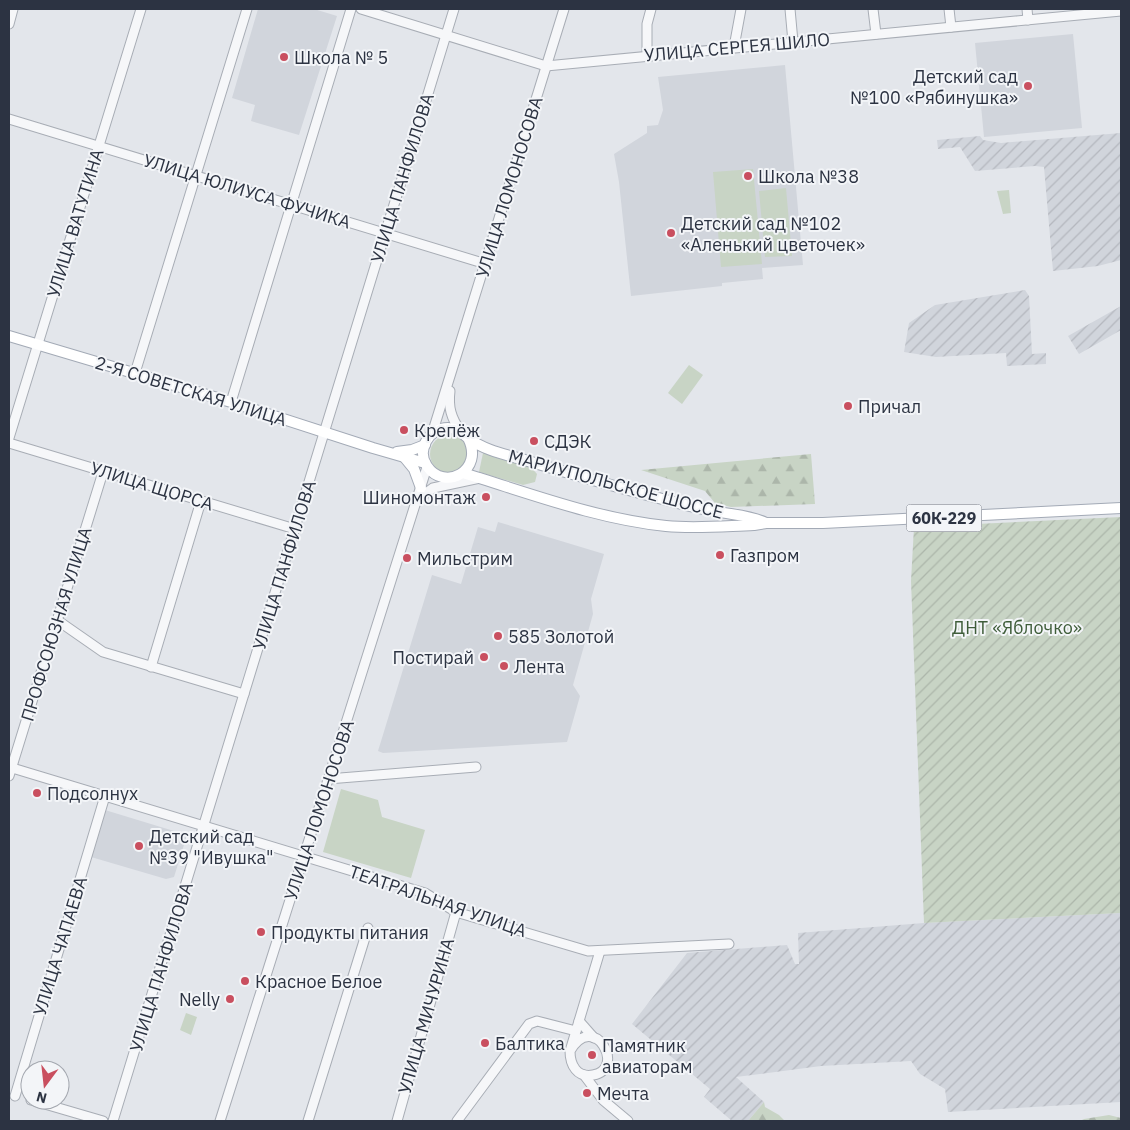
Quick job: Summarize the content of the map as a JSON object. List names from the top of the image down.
{
  "streets": {
    "main road": ["2-Я СОВЕТСКАЯ УЛИЦА", "МАРИУПОЛЬСКОЕ ШОССЕ", "60К-229"],
    "street": [
      "УЛИЦА СЕРГЕЯ ШИЛО",
      "УЛИЦА ПАНФИЛОВА",
      "УЛИЦА ЛОМОНОСОВА",
      "УЛИЦА ЮЛИУСА ФУЧИКА",
      "УЛИЦА ВАТУТИНА",
      "УЛИЦА ЩОРСА",
      "ПРОФСОЮЗНАЯ УЛИЦА",
      "ТЕАТРАЛЬНАЯ УЛИЦА",
      "УЛИЦА ЧАПАЕВА",
      "УЛИЦА МИЧУРИНА"
    ]
  },
  "crossings": [
    ["УЛИЦА СЕРГЕЯ ШИЛО", "УЛИЦА ПАНФИЛОВА"],
    ["УЛИЦА СЕРГЕЯ ШИЛО", "УЛИЦА ЛОМОНОСОВА"],
    ["УЛИЦА ПАНФИЛОВА", "УЛИЦА ЮЛИУСА ФУЧИКА"],
    ["УЛИЦА ПАНФИЛОВА", "2-Я СОВЕТСКАЯ УЛИЦА"],
    ["УЛИЦА ПАНФИЛОВА", "УЛИЦА ЩОРСА"],
    ["УЛИЦА ПАНФИЛОВА", "ТЕАТРАЛЬНАЯ УЛИЦА"],
    ["УЛИЦА ЛОМОНОСОВА", "УЛИЦА ЮЛИУСА ФУЧИКА"],
    ["УЛИЦА ЛОМОНОСОВА", "2-Я СОВЕТСКАЯ УЛИЦА"],
    ["УЛИЦА ЛОМОНОСОВА", "МАРИУПОЛЬСКОЕ ШОССЕ"],
    ["УЛИЦА ЛОМОНОСОВА", "ТЕАТРАЛЬНАЯ УЛИЦА"],
    ["УЛИЦА ЮЛИУСА ФУЧИКА", "УЛИЦА ВАТУТИНА"],
    ["УЛИЦА ВАТУТИНА", "2-Я СОВЕТСКАЯ УЛИЦА"],
    ["2-Я СОВЕТСКАЯ УЛИЦА", "МАРИУПОЛЬСКОЕ ШОССЕ"],
    ["УЛИЦА ЩОРСА", "ПРОФСОЮЗНАЯ УЛИЦА"],
    ["ПРОФСОЮЗНАЯ УЛИЦА", "ТЕАТРАЛЬНАЯ УЛИЦА"],
    ["ТЕАТРАЛЬНАЯ УЛИЦА", "УЛИЦА ЧАПАЕВА"],
    ["ТЕАТРАЛЬНАЯ УЛИЦА", "УЛИЦА МИЧУРИНА"]
  ],
  "parks": ["ДНТ «Яблочко»"],
  "places": [
    "Школа № 5",
    "Детский сад №100 «Рябинушка»",
    "Школа №38",
    "Детский сад №102 «Аленький цветочек»",
    "Причал",
    "Крепёж",
    "СДЭК",
    "Шиномонтаж",
    "Газпром",
    "Мильстрим",
    "585 Золотой",
    "Постирай",
    "Лента",
    "Подсолнух",
    "Детский сад №39 \"Ивушка\"",
    "Продукты питания",
    "Красное Белое",
    "Nelly",
    "Балтика",
    "Памятник авиаторам",
    "Мечта"
  ],
  "north": "bottom"
}
